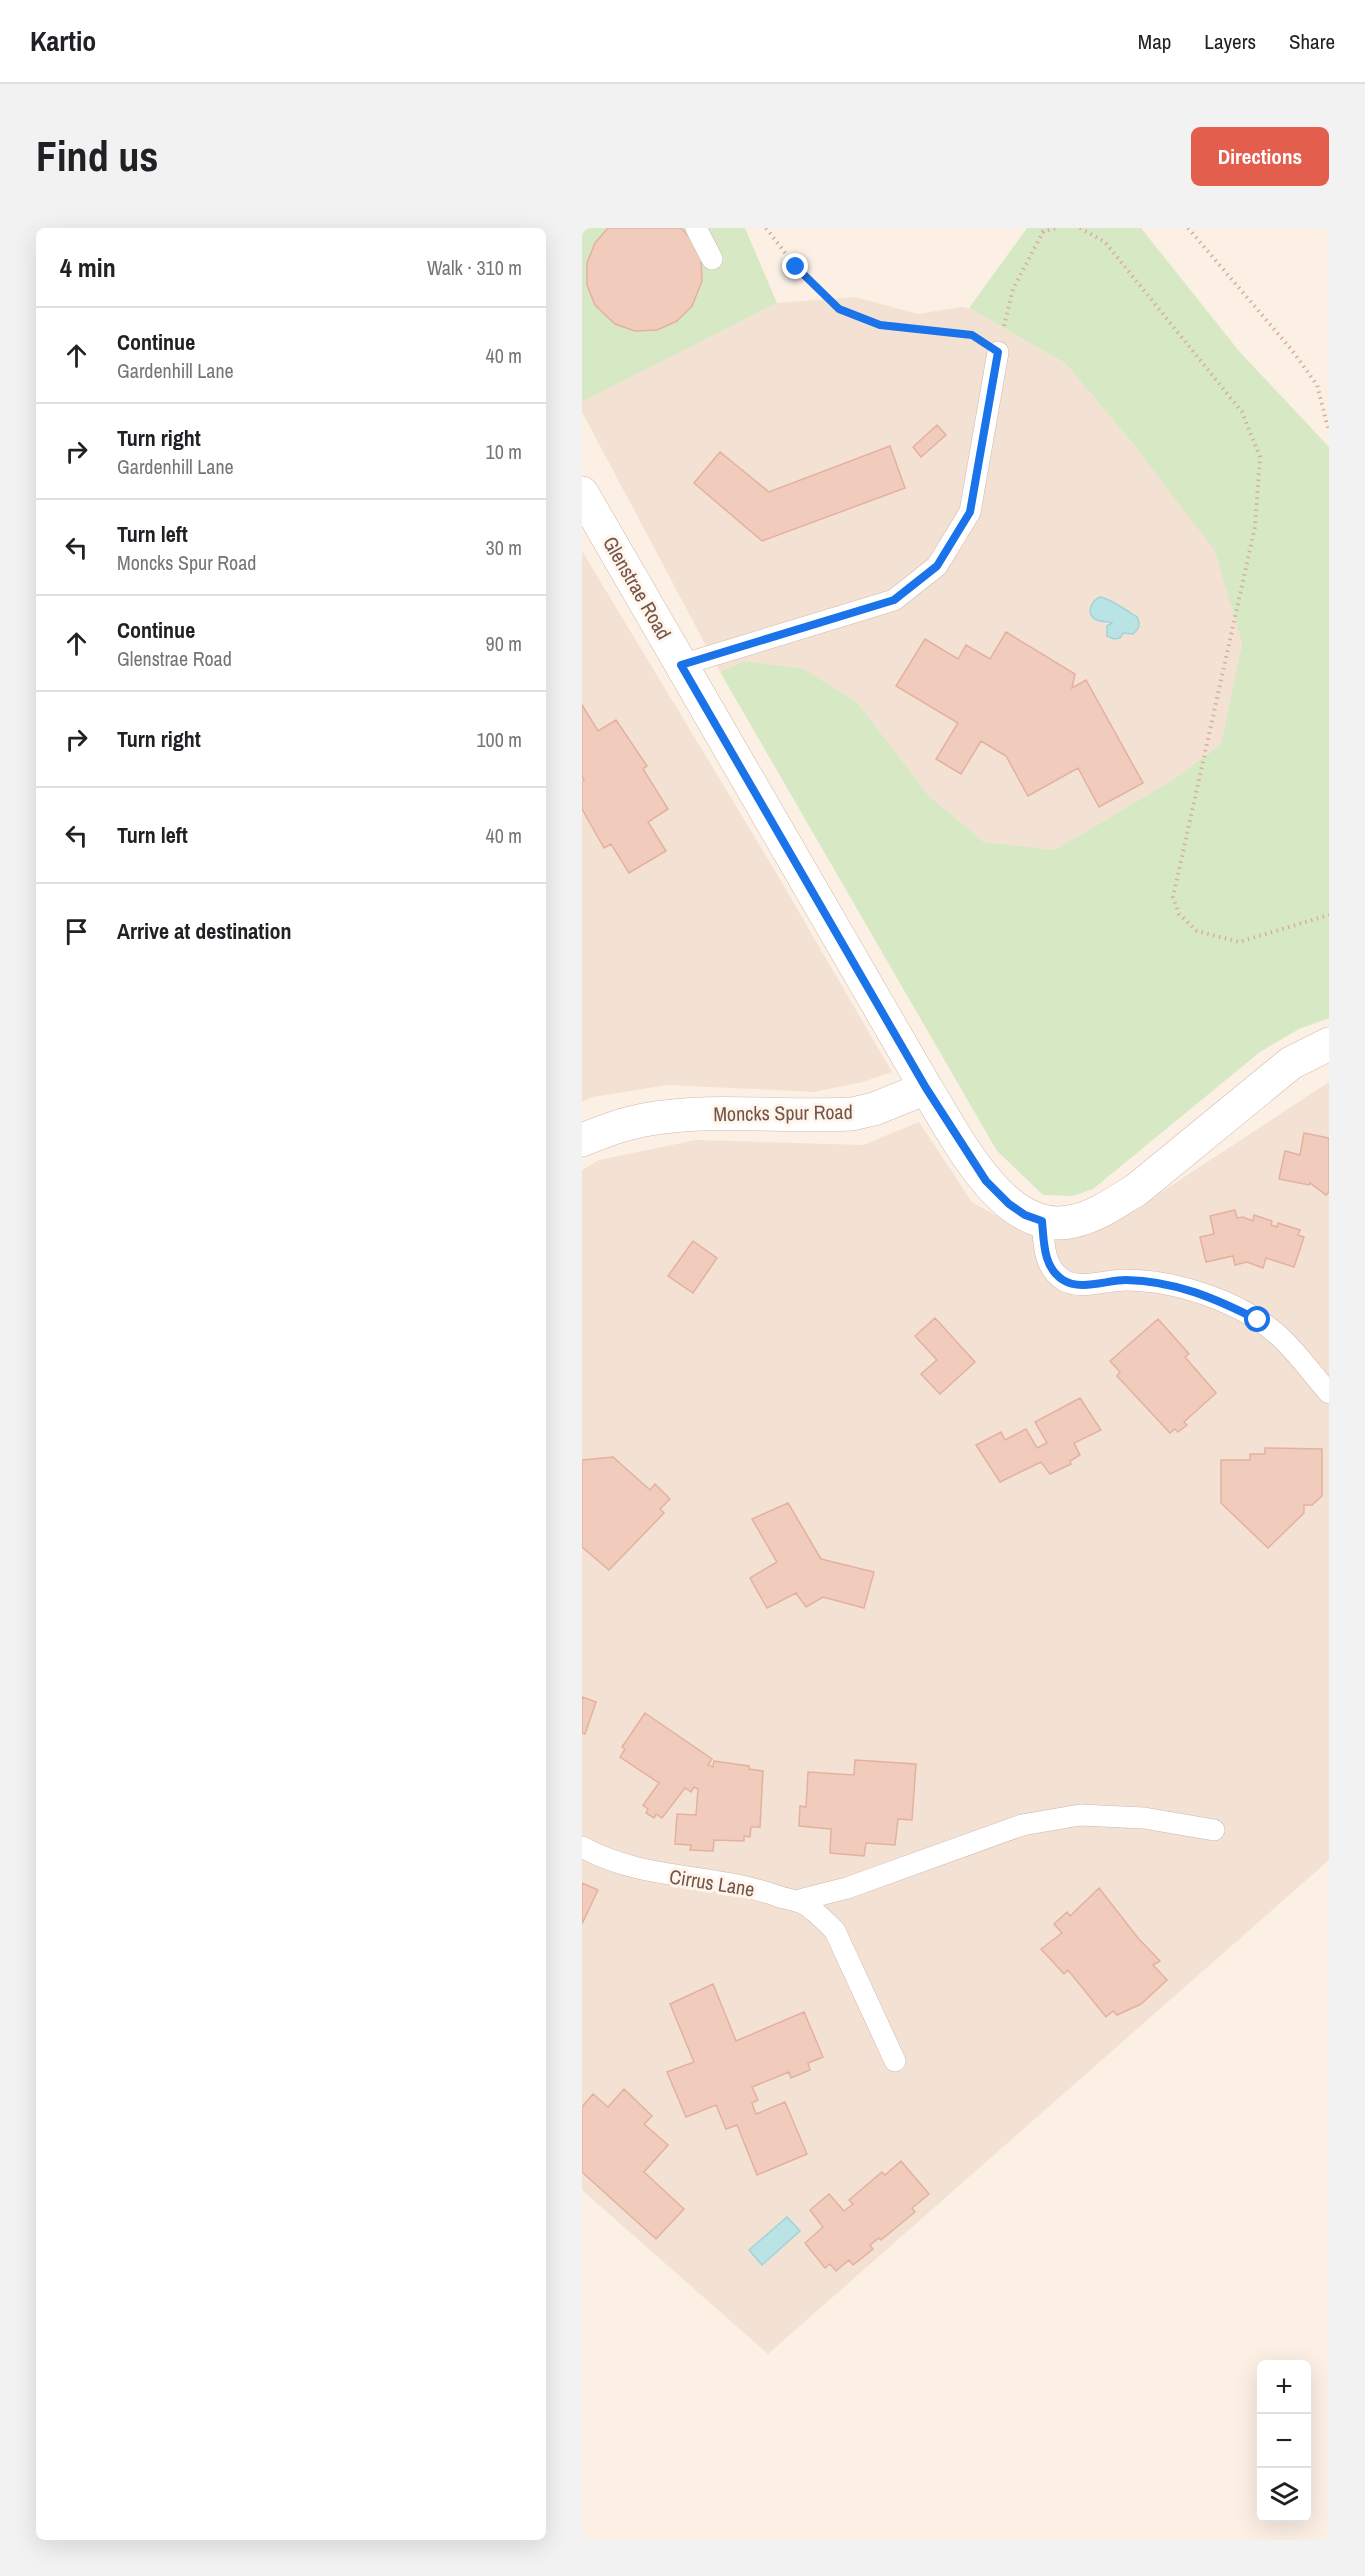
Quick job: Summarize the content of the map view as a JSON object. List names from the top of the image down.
{
  "streets": {
    "street": ["Glenstrae Road", "Moncks Spur Road"],
    "lane": ["Cirrus Lane"]
  },
  "crossings": [
    ["Glenstrae Road", "Moncks Spur Road"]
  ],
  "page": {
    "header": "Kartio",
    "nav": ["Map", "Layers", "Share"],
    "buttons": "Directions",
    "title": "Find us",
    "heading": ["4 min", "Walk · 310 m"],
    "list": [
      ["Continue", "Gardenhill Lane", "40 m"],
      ["Turn right", "Gardenhill Lane", "10 m"],
      ["Turn left", "Moncks Spur Road", "30 m"],
      ["Continue", "Glenstrae Road", "90 m"],
      ["Turn right", "100 m"],
      ["Turn left", "40 m"],
      "Arrive at destination"
    ],
    "map_buttons": ["+", "−"]
  }
}
